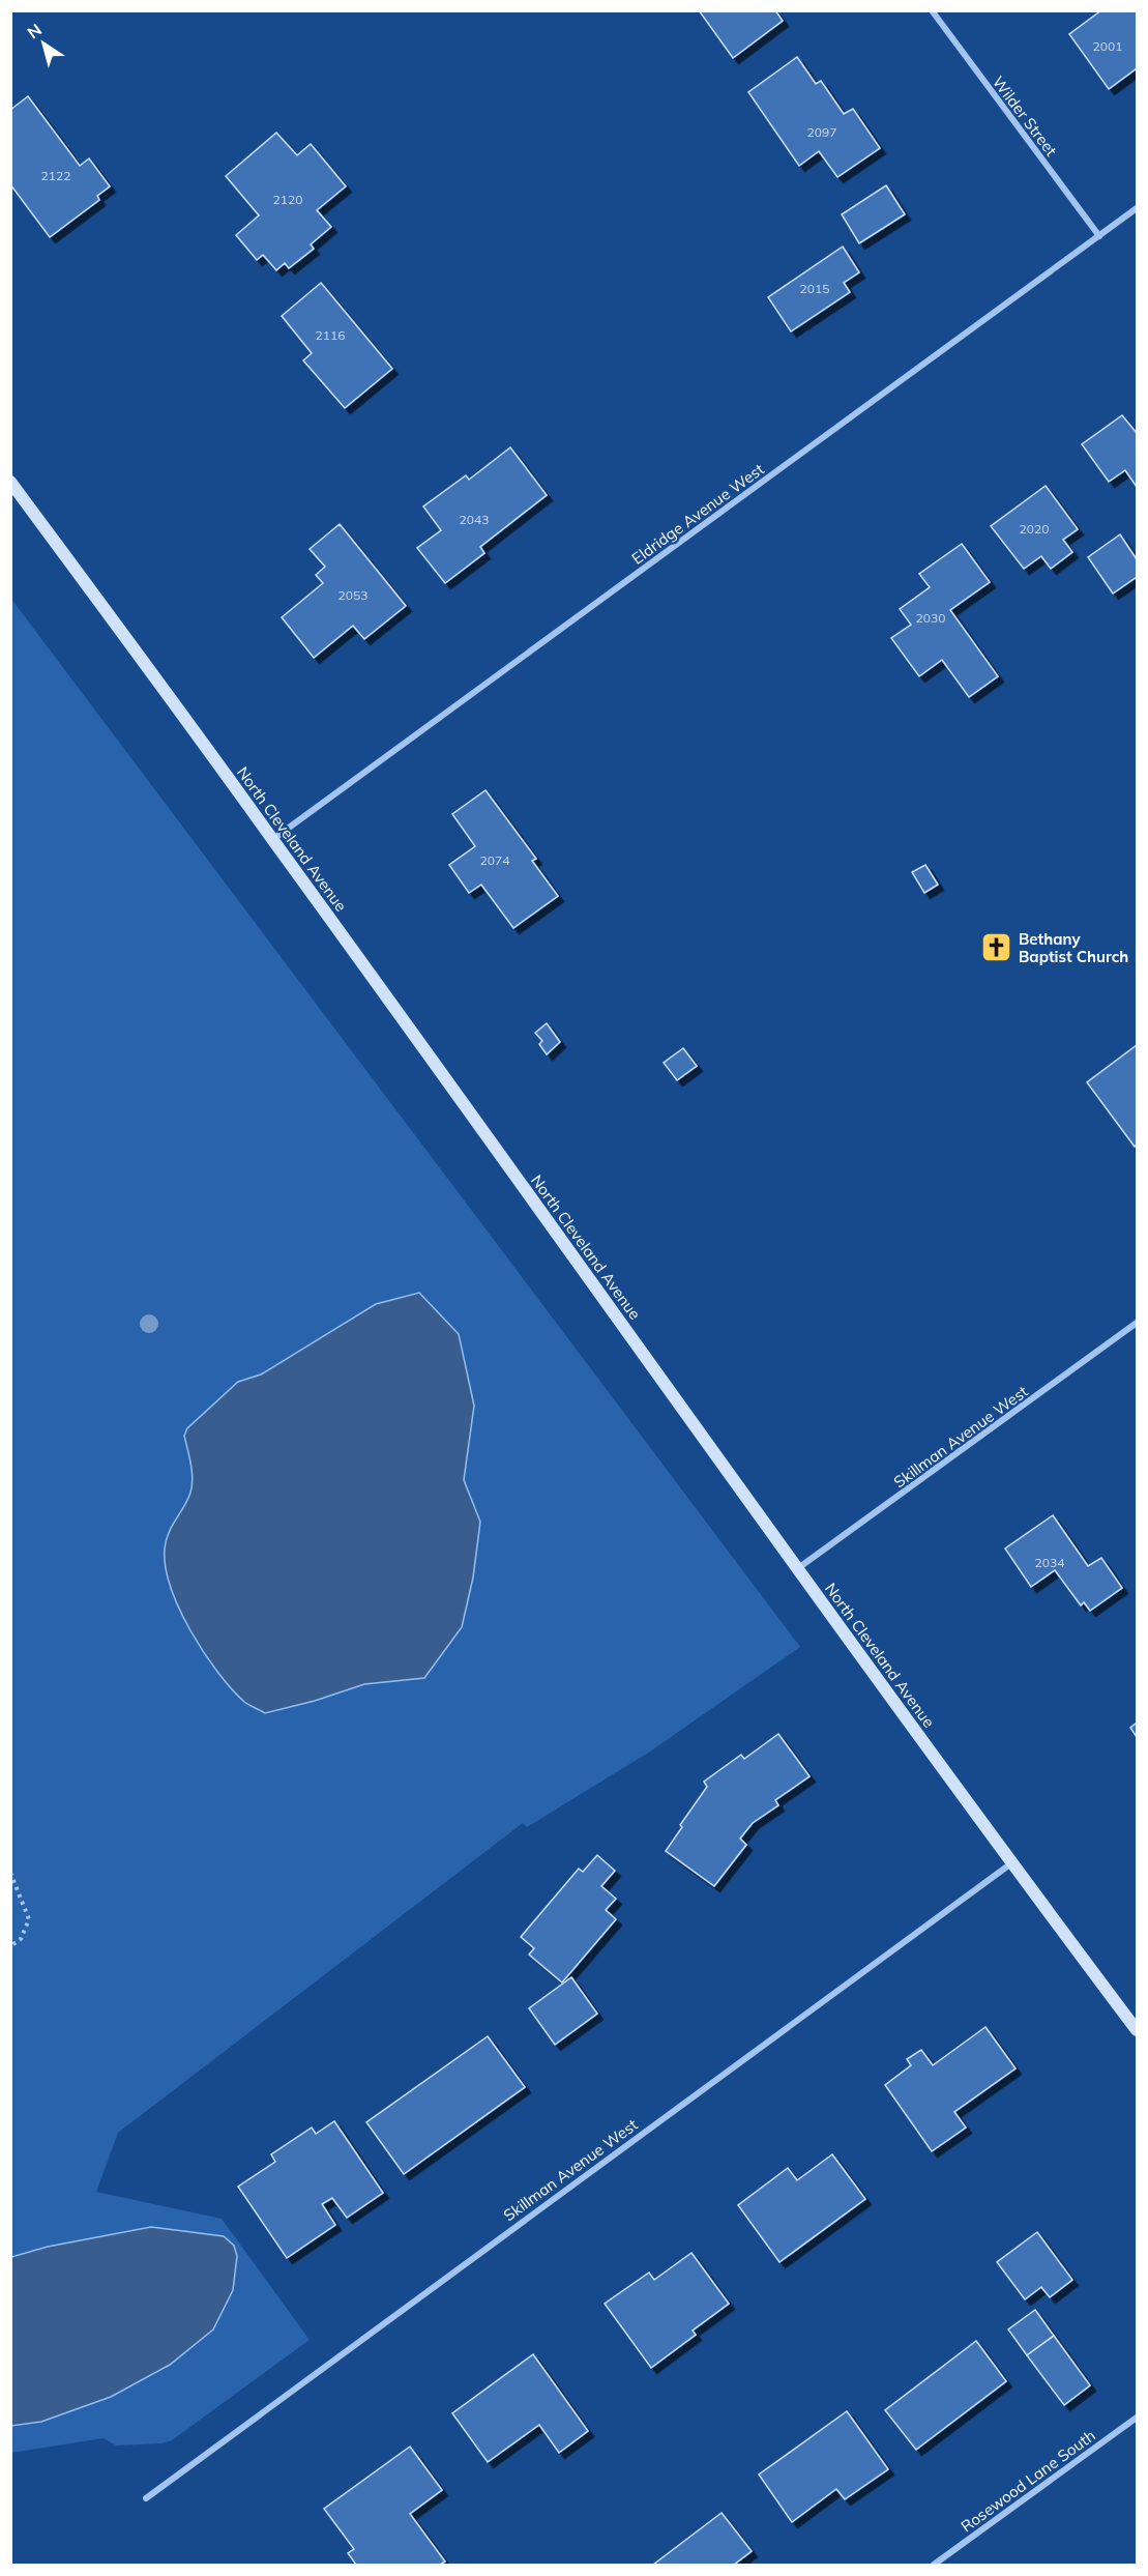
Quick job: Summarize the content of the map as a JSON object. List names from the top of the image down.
{
  "streets": {
    "main road": ["North Cleveland Avenue"],
    "street": [
      "Wilder Street",
      "Eldridge Avenue West",
      "Skillman Avenue West",
      "Rosewood Lane South"
    ]
  },
  "crossings": [
    ["Wilder Street", "Eldridge Avenue West"],
    ["Eldridge Avenue West", "North Cleveland Avenue"],
    ["North Cleveland Avenue", "Skillman Avenue West"]
  ],
  "places": {
    "church": ["Bethany Baptist Church"]
  },
  "house_numbers": [
    "2001",
    "2097",
    "2122",
    "2120",
    "2015",
    "2116",
    "2043",
    "2020",
    "2053",
    "2030",
    "2074",
    "2034"
  ],
  "north": "top left"
}
